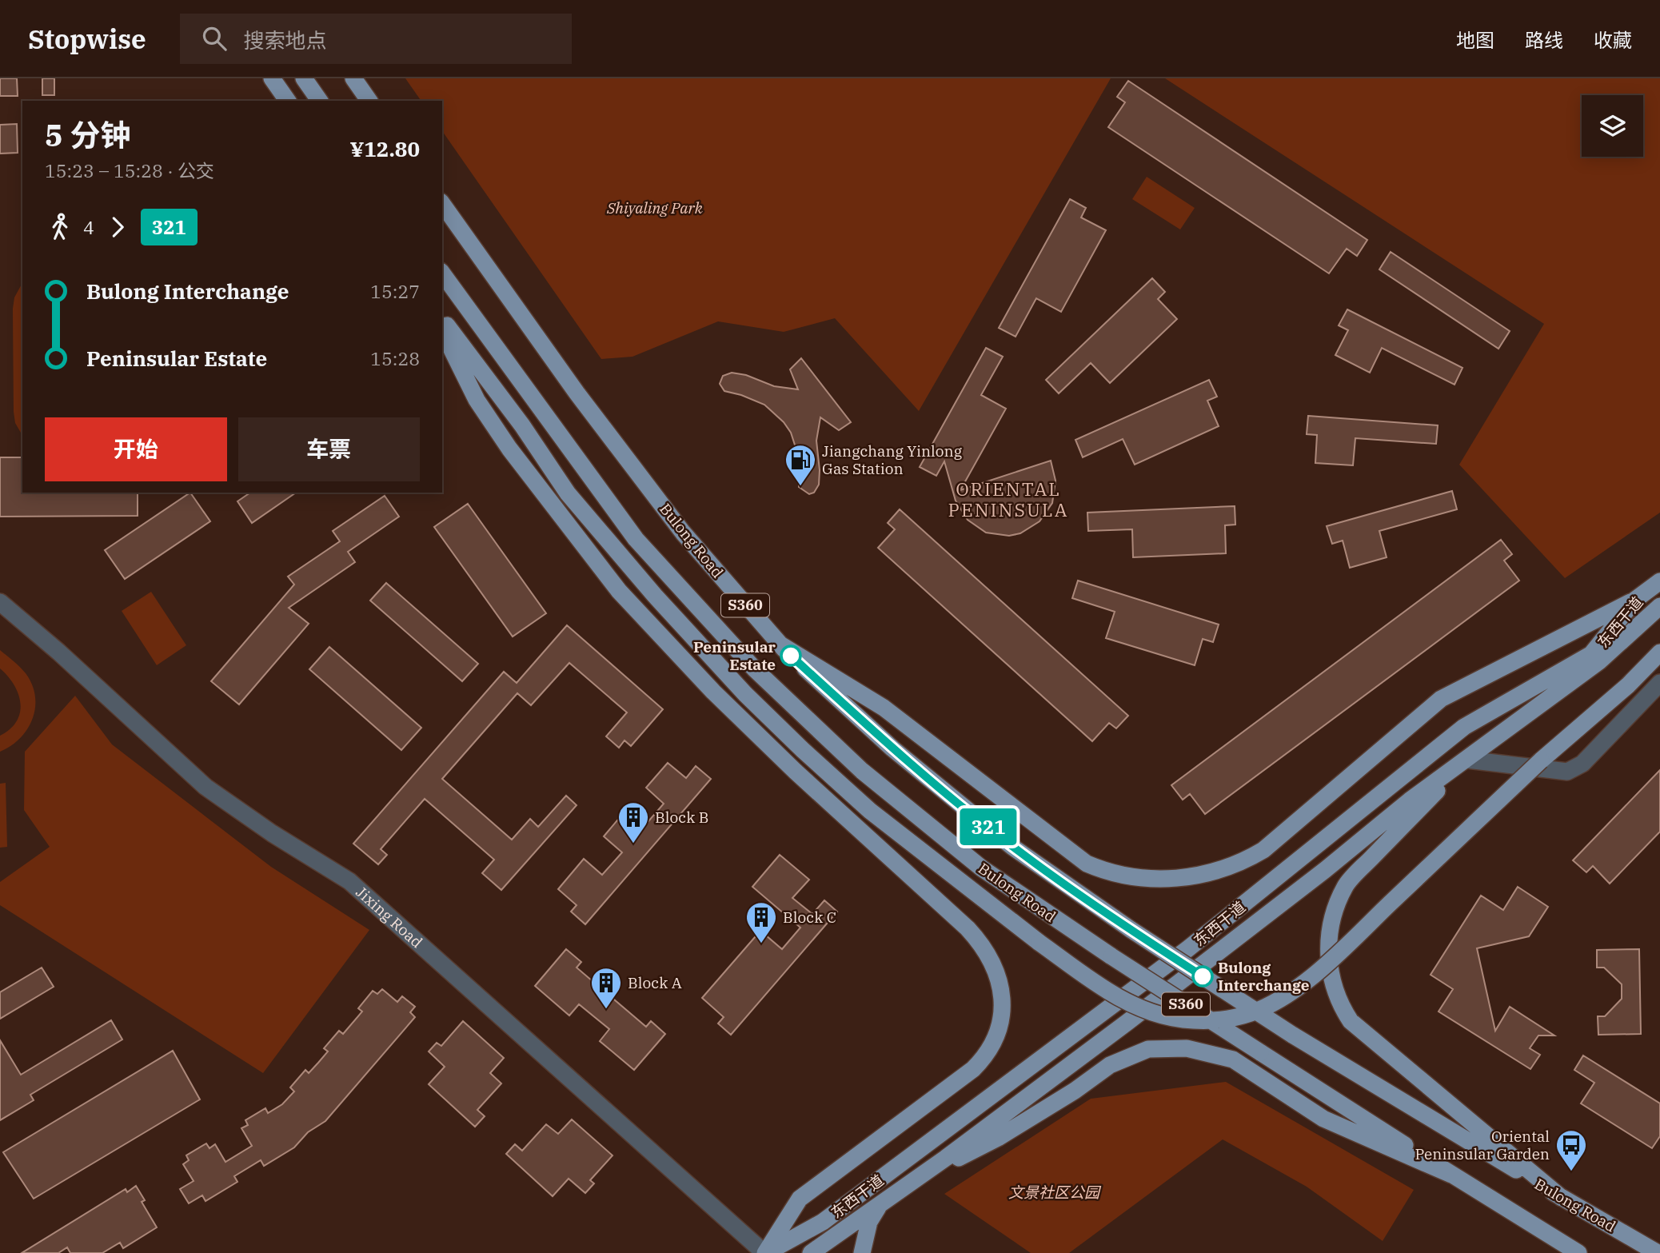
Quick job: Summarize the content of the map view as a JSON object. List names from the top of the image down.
{
  "streets": {
    "main road": ["Bulong Road", "S360", "东西干道"],
    "street": ["Jixing Road"]
  },
  "crossings": [
    ["Bulong Road", "S360"],
    ["东西干道", "Jixing Road"]
  ],
  "districts": ["ORIENTAL PENINSULA"],
  "parks": ["Shiyaling Park", "文景社区公园"],
  "places": {
    "fuel station": ["Jiangchang Yinlong Gas Station"],
    "other": ["Peninsular Estate", "Bulong Interchange"],
    "building": ["Block B", "Block C", "Block A"],
    "bus stop": ["Oriental Peninsular Garden"]
  },
  "lines": ["bus line 321"],
  "page": {
    "header": "Stopwise",
    "search": "搜索地点",
    "nav": ["地图", "路线", "收藏"],
    "on_map": "321",
    "heading": ["5 分钟", "15:23 – 15:28 · 公交", "¥12.80"],
    "legs": ["4", "321"],
    "list": [
      {
        "name": "Bulong Interchange",
        "value": "15:27"
      },
      {
        "name": "Peninsular Estate",
        "value": "15:28"
      }
    ],
    "buttons": ["开始", "车票"]
  }
}
